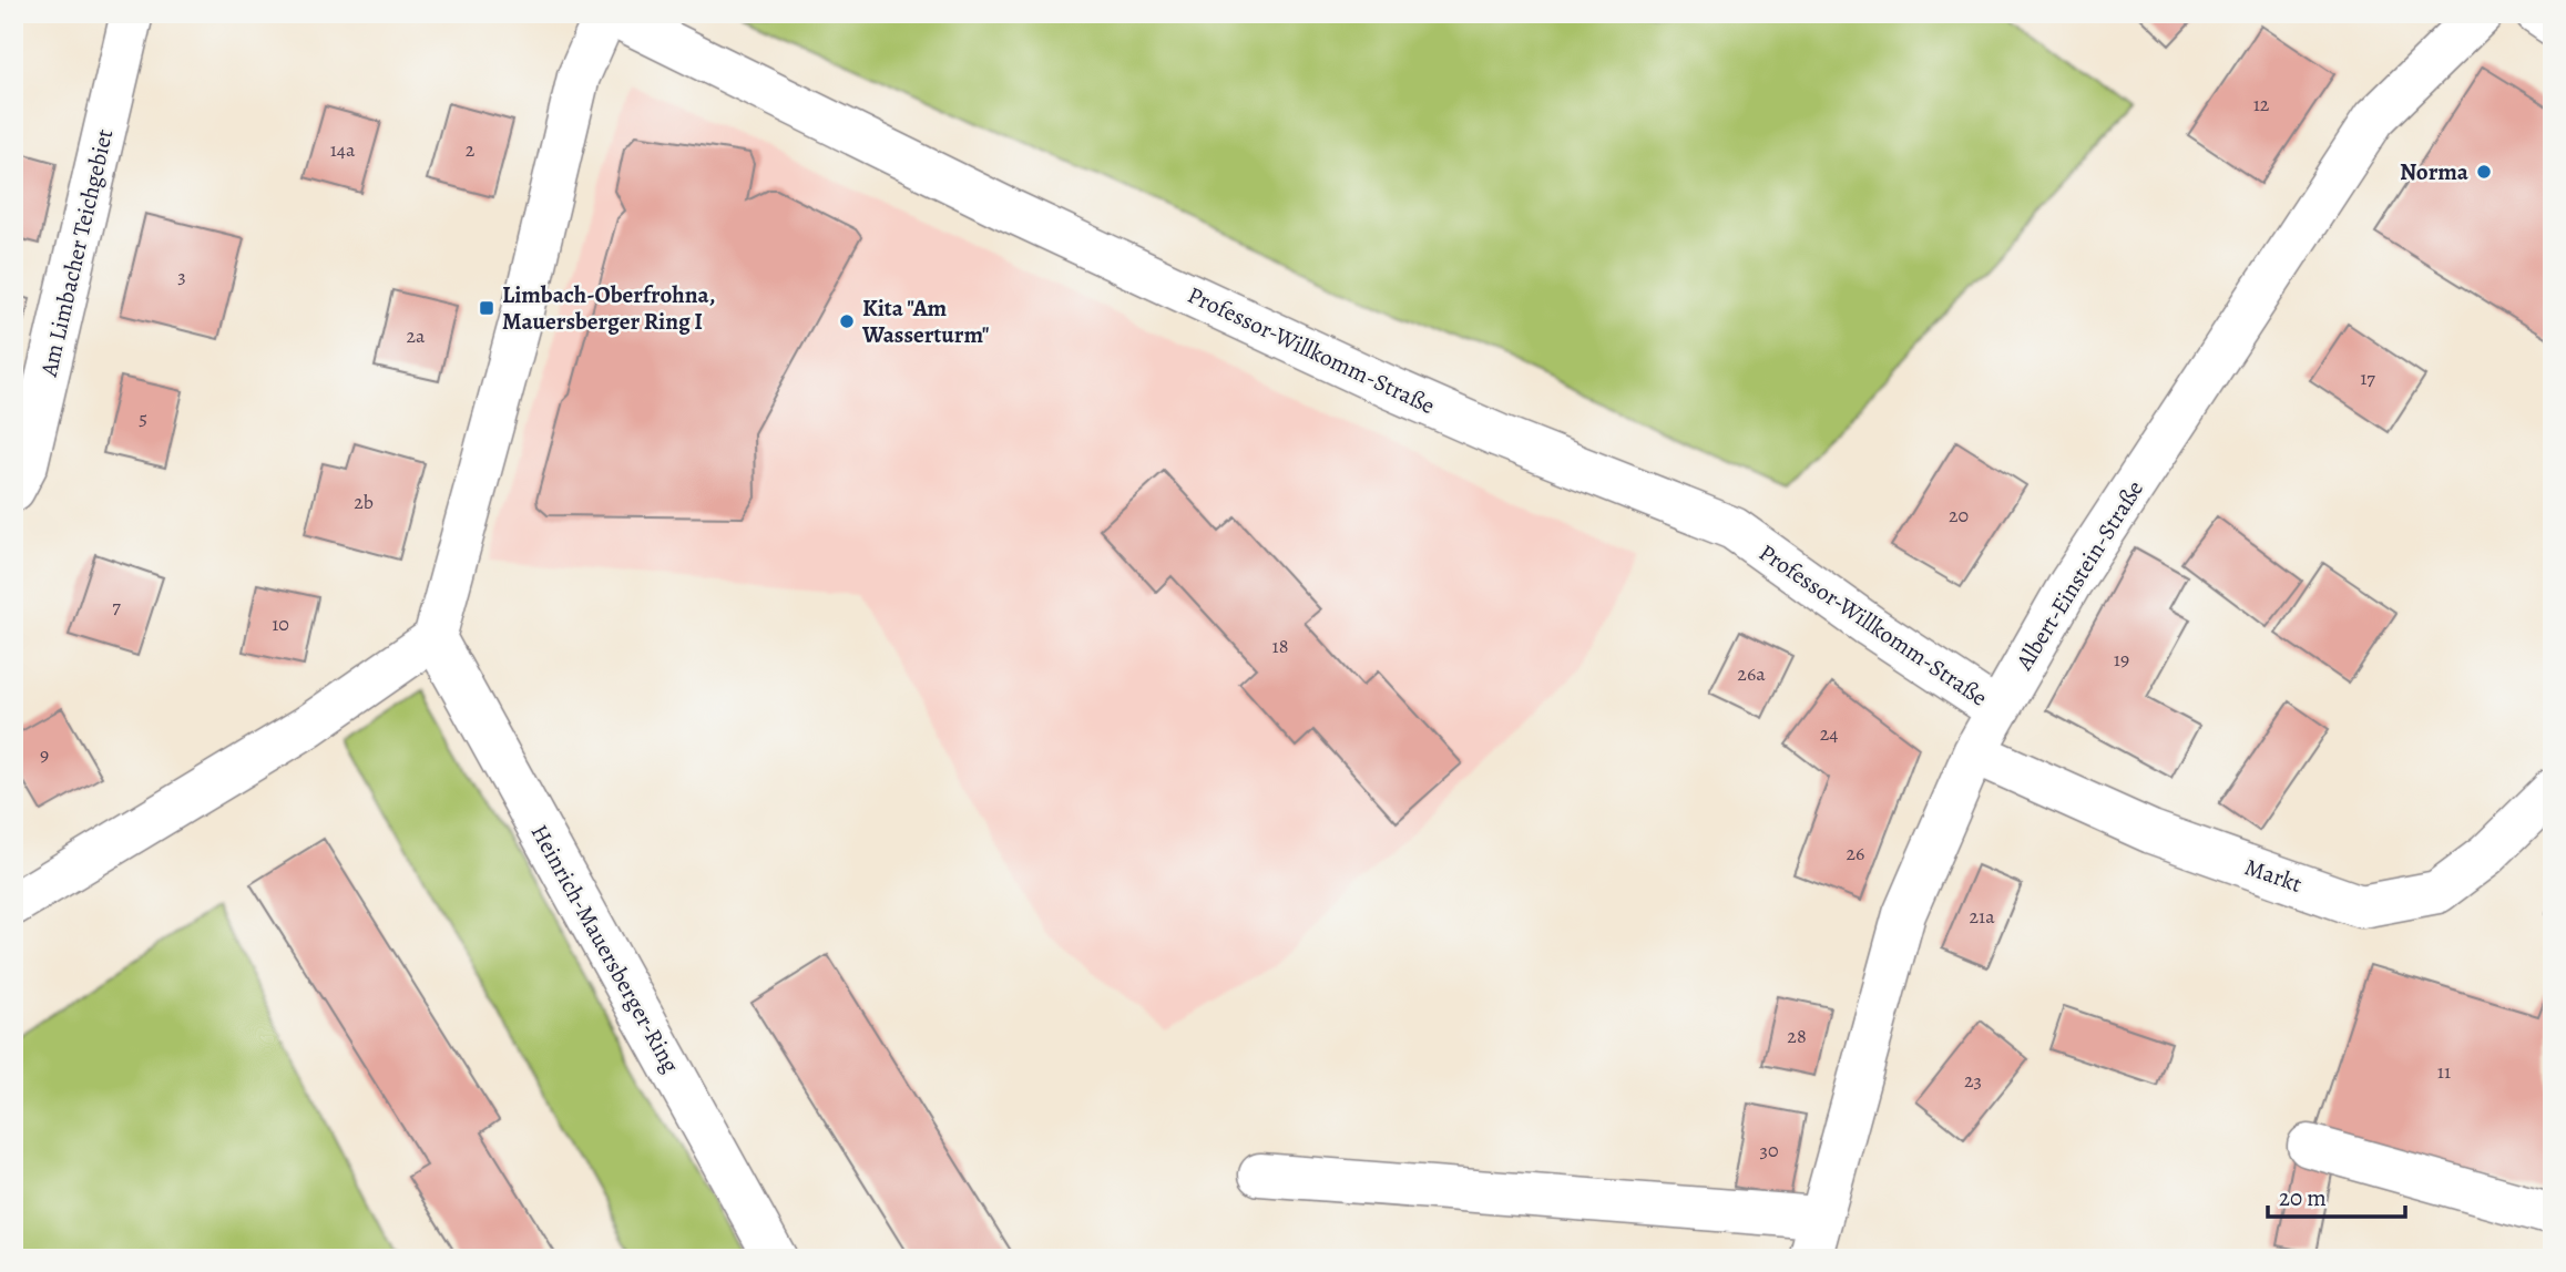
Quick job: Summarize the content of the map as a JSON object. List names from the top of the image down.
{
  "streets": {
    "street": [
      "Am Limbacher Teichgebiet",
      "Professor-Willkomm-Straße",
      "Albert-Einstein-Straße",
      "Markt",
      "Heinrich-Mauersberger-Ring"
    ]
  },
  "crossings": [
    ["Professor-Willkomm-Straße", "Albert-Einstein-Straße"],
    ["Albert-Einstein-Straße", "Markt"]
  ],
  "places": {
    "other": ["Norma", "Kita \"Am Wasserturm\""],
    "transit": ["Limbach-Oberfrohna, Mauersberger Ring I"]
  },
  "house_numbers": [
    "12",
    "14a",
    "2",
    "3",
    "2a",
    "17",
    "5",
    "2b",
    "20",
    "7",
    "10",
    "18",
    "19",
    "26a",
    "24",
    "9",
    "26",
    "21a",
    "28",
    "11",
    "23",
    "30"
  ],
  "scale_bar": "20 m"
}
